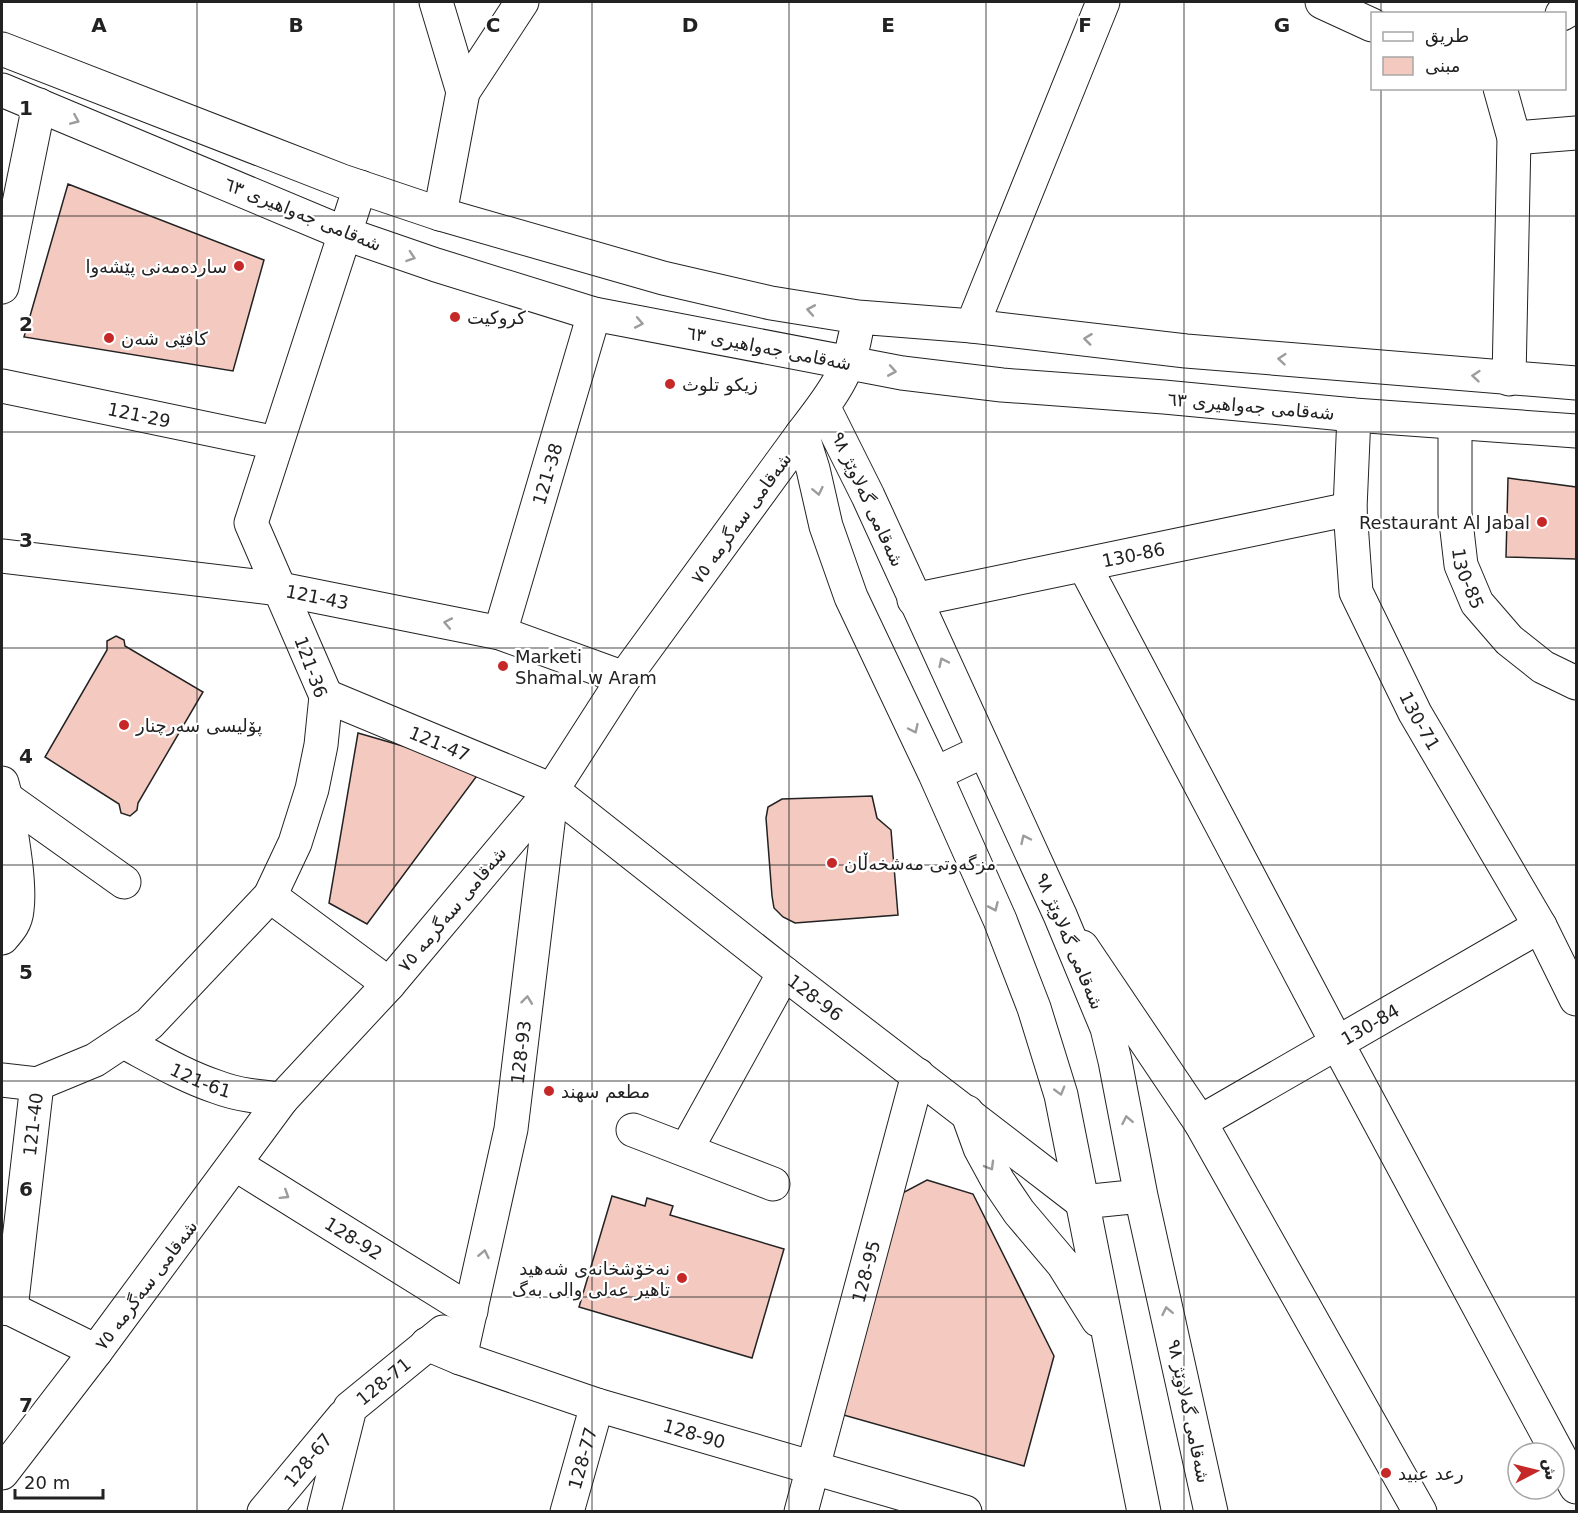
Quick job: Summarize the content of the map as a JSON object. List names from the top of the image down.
{
  "streets": {
    "street": [
      "شەقامی جەواهیری ٦٣",
      "121-29",
      "121-38",
      "شەقامی گەلاوێژ ٩٨",
      "شەقامی سەگرمە ٧٥",
      "130-86",
      "130-85",
      "121-43",
      "121-36",
      "130-71",
      "121-47",
      "128-96",
      "130-84",
      "128-93",
      "121-61",
      "121-40",
      "128-92",
      "128-95",
      "128-71",
      "128-90",
      "128-77",
      "128-67"
    ]
  },
  "crossings": [
    ["شەقامی جەواهیری ٦٣", "121-38"],
    ["شەقامی جەواهیری ٦٣", "شەقامی سەگرمە ٧٥"],
    ["شەقامی جەواهیری ٦٣", "130-85"],
    ["شەقامی جەواهیری ٦٣", "121-36"],
    ["شەقامی جەواهیری ٦٣", "130-71"],
    ["121-29", "121-36"],
    ["121-38", "121-43"],
    ["شەقامی گەلاوێژ ٩٨", "شەقامی سەگرمە ٧٥"],
    ["شەقامی گەلاوێژ ٩٨", "130-86"],
    ["شەقامی گەلاوێژ ٩٨", "128-96"],
    ["شەقامی سەگرمە ٧٥", "121-43"],
    ["شەقامی سەگرمە ٧٥", "121-47"],
    ["شەقامی سەگرمە ٧٥", "128-96"],
    ["شەقامی سەگرمە ٧٥", "128-93"],
    ["شەقامی سەگرمە ٧٥", "121-61"],
    ["شەقامی سەگرمە ٧٥", "128-92"],
    ["130-86", "130-71"],
    ["121-43", "121-36"],
    ["121-36", "121-47"],
    ["121-36", "121-61"],
    ["121-36", "121-40"],
    ["130-71", "130-84"],
    ["121-47", "128-96"],
    ["121-47", "128-93"],
    ["128-96", "128-93"],
    ["128-96", "128-95"],
    ["128-93", "128-92"],
    ["128-93", "128-71"],
    ["128-93", "128-90"],
    ["128-92", "128-71"],
    ["128-95", "128-90"],
    ["128-71", "128-90"],
    ["128-71", "128-67"],
    ["128-90", "128-77"]
  ],
  "one_way": ["121-43", "128-92"],
  "places": [
    "ساردەمەنی پێشەوا",
    "كروكيت",
    "کافێی شەن",
    "زيكو تلوث",
    "Restaurant Al Jabal",
    "Marketi Shamal w Aram",
    "پۆلیسی سەرچنار",
    "مزگەوتی مەشخەڵان",
    "مطعم سهند",
    "نەخۆشخانەی شەهید تاهیر عەلی والی بەگ",
    "رعد عبيد"
  ],
  "legend": ["طريق", "مبنى"],
  "scale_bar": "20 m",
  "north": "right",
  "grid": {
    "columns": [
      "A",
      "B",
      "C",
      "D",
      "E",
      "F",
      "G"
    ],
    "rows": [
      "1",
      "2",
      "3",
      "4",
      "5",
      "6",
      "7"
    ]
  }
}
